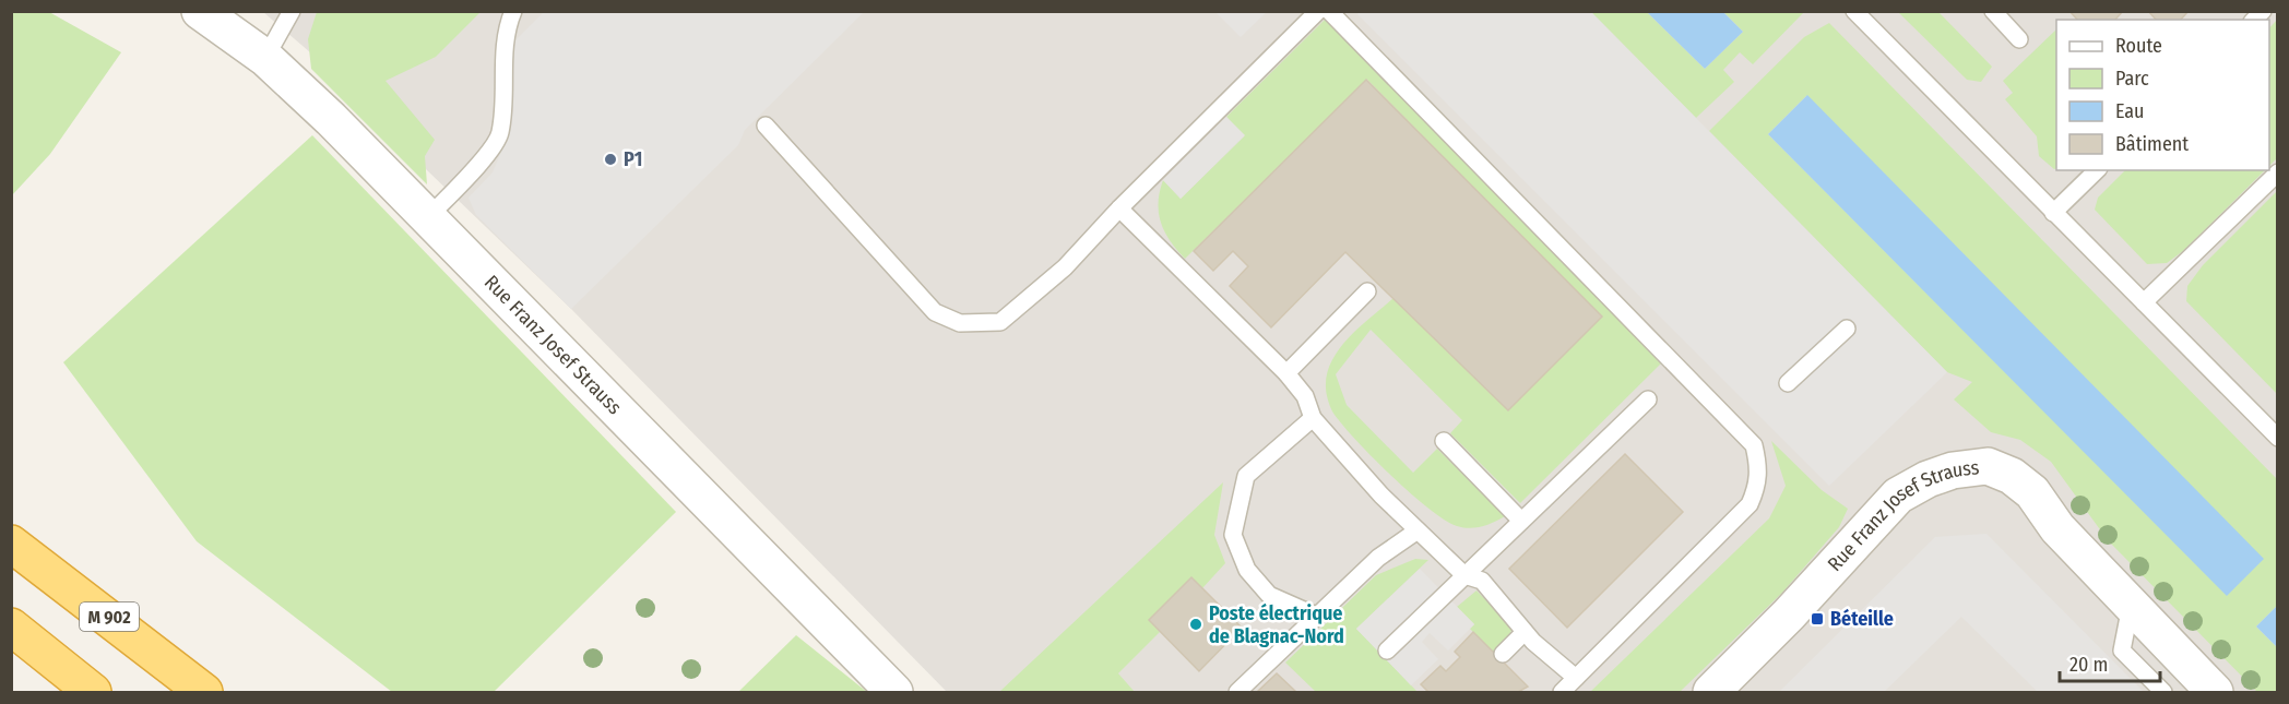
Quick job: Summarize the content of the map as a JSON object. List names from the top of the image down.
{
  "streets": {
    "highway": ["M 902"],
    "street": ["Rue Franz Josef Strauss"]
  },
  "places": {
    "other": ["P1", "Poste électrique de Blagnac-Nord"],
    "transit": ["Béteille"]
  },
  "legend": [
    "Route",
    "Parc",
    "Eau",
    "Bâtiment"
  ],
  "scale_bar": "20 m"
}
